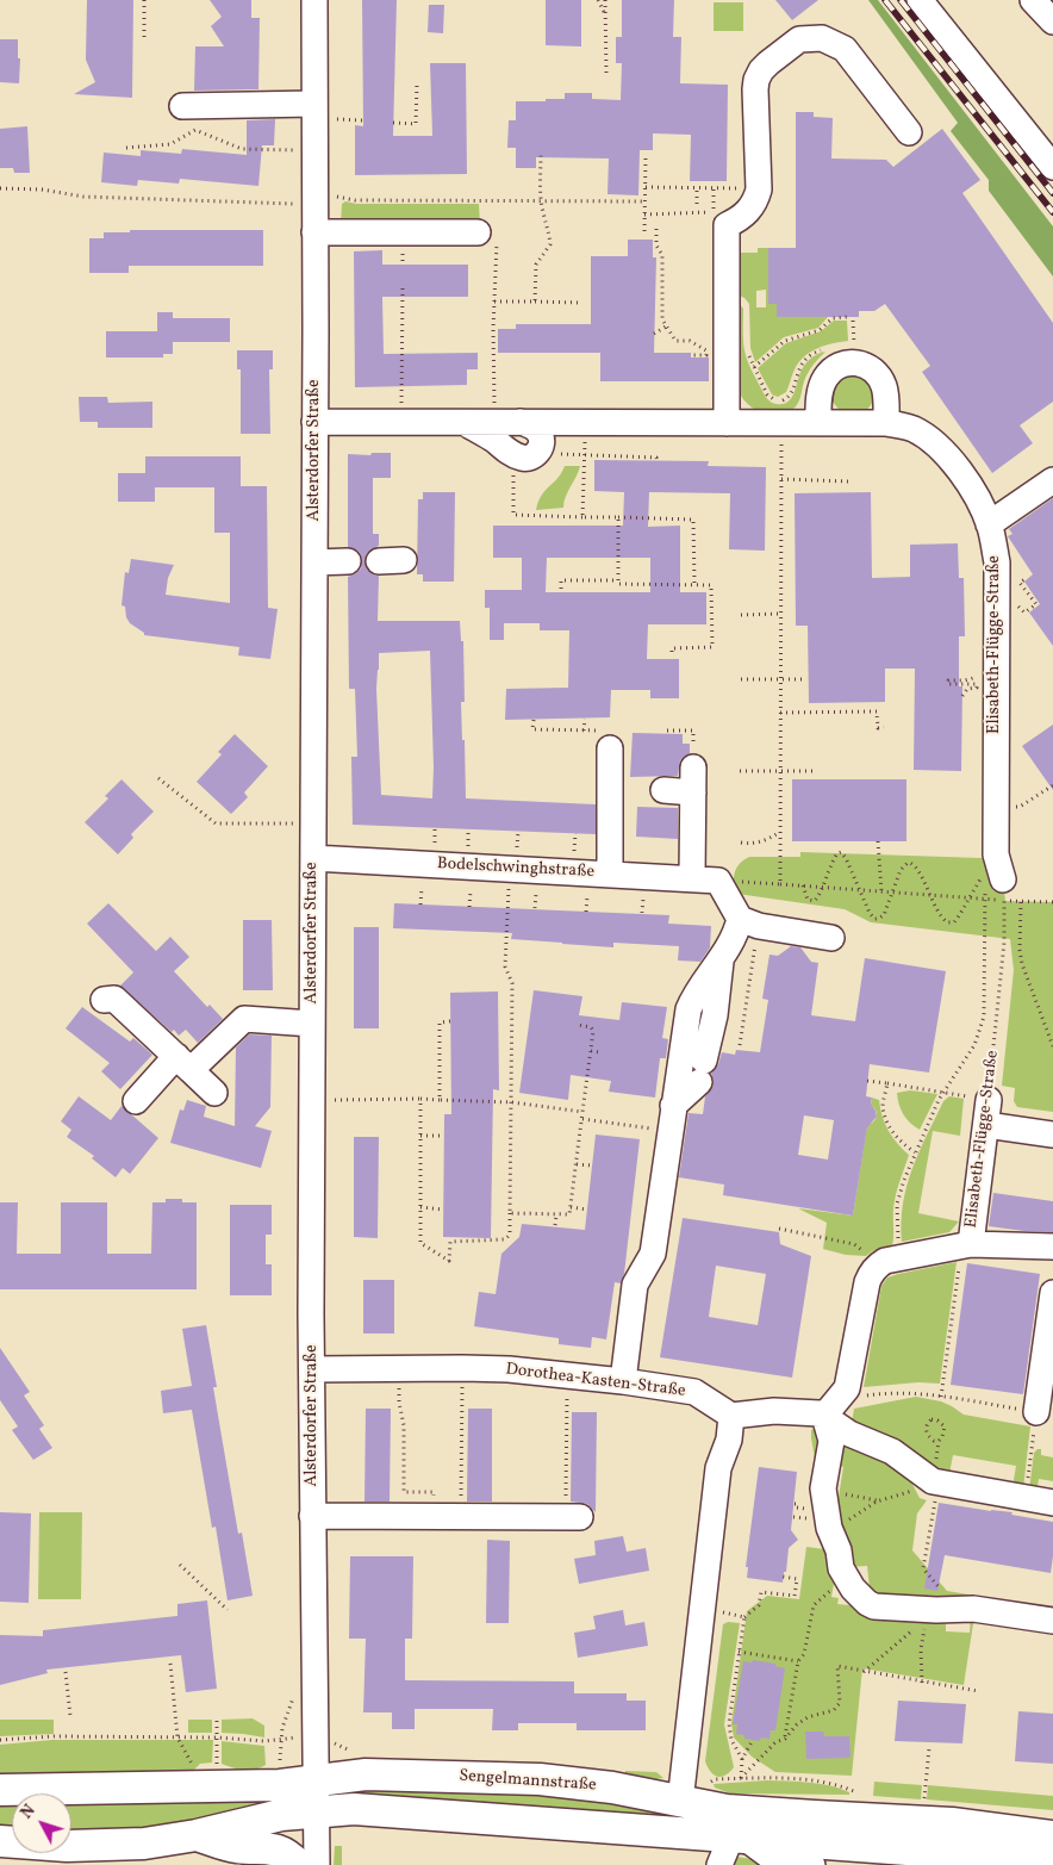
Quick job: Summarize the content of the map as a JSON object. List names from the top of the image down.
{
  "streets": {
    "main road": ["Sengelmannstraße"],
    "street": [
      "Alsterdorfer Straße",
      "Elisabeth-Flügge-Straße",
      "Bodelschwinghstraße",
      "Dorothea-Kasten-Straße"
    ]
  },
  "crossings": [
    ["Alsterdorfer Straße", "Elisabeth-Flügge-Straße"],
    ["Alsterdorfer Straße", "Bodelschwinghstraße"],
    ["Alsterdorfer Straße", "Dorothea-Kasten-Straße"],
    ["Alsterdorfer Straße", "Sengelmannstraße"]
  ],
  "north": "top left"
}
